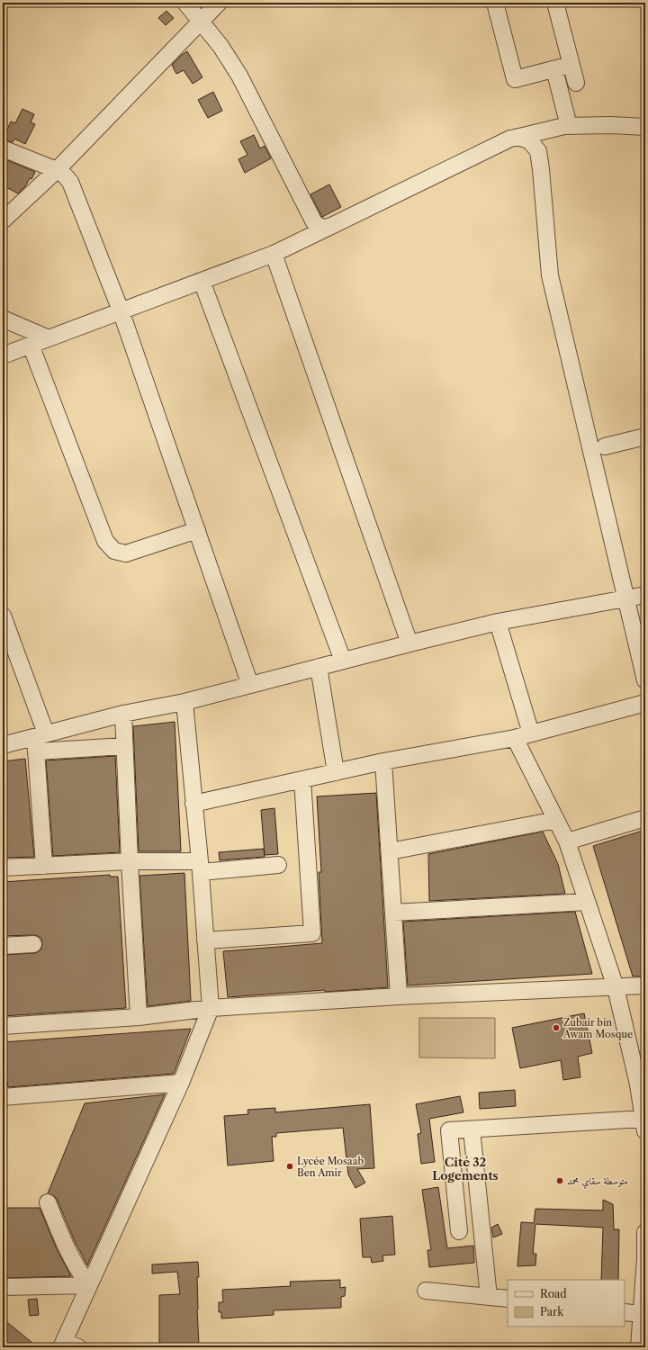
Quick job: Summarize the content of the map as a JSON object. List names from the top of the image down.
{
  "districts": ["Cité 32 Logements"],
  "places": ["Zubair bin Awam Mosque", "Lycée Mosaab Ben Amir", "متوسطة سقاي محمد"],
  "legend": ["Road", "Park"]
}
